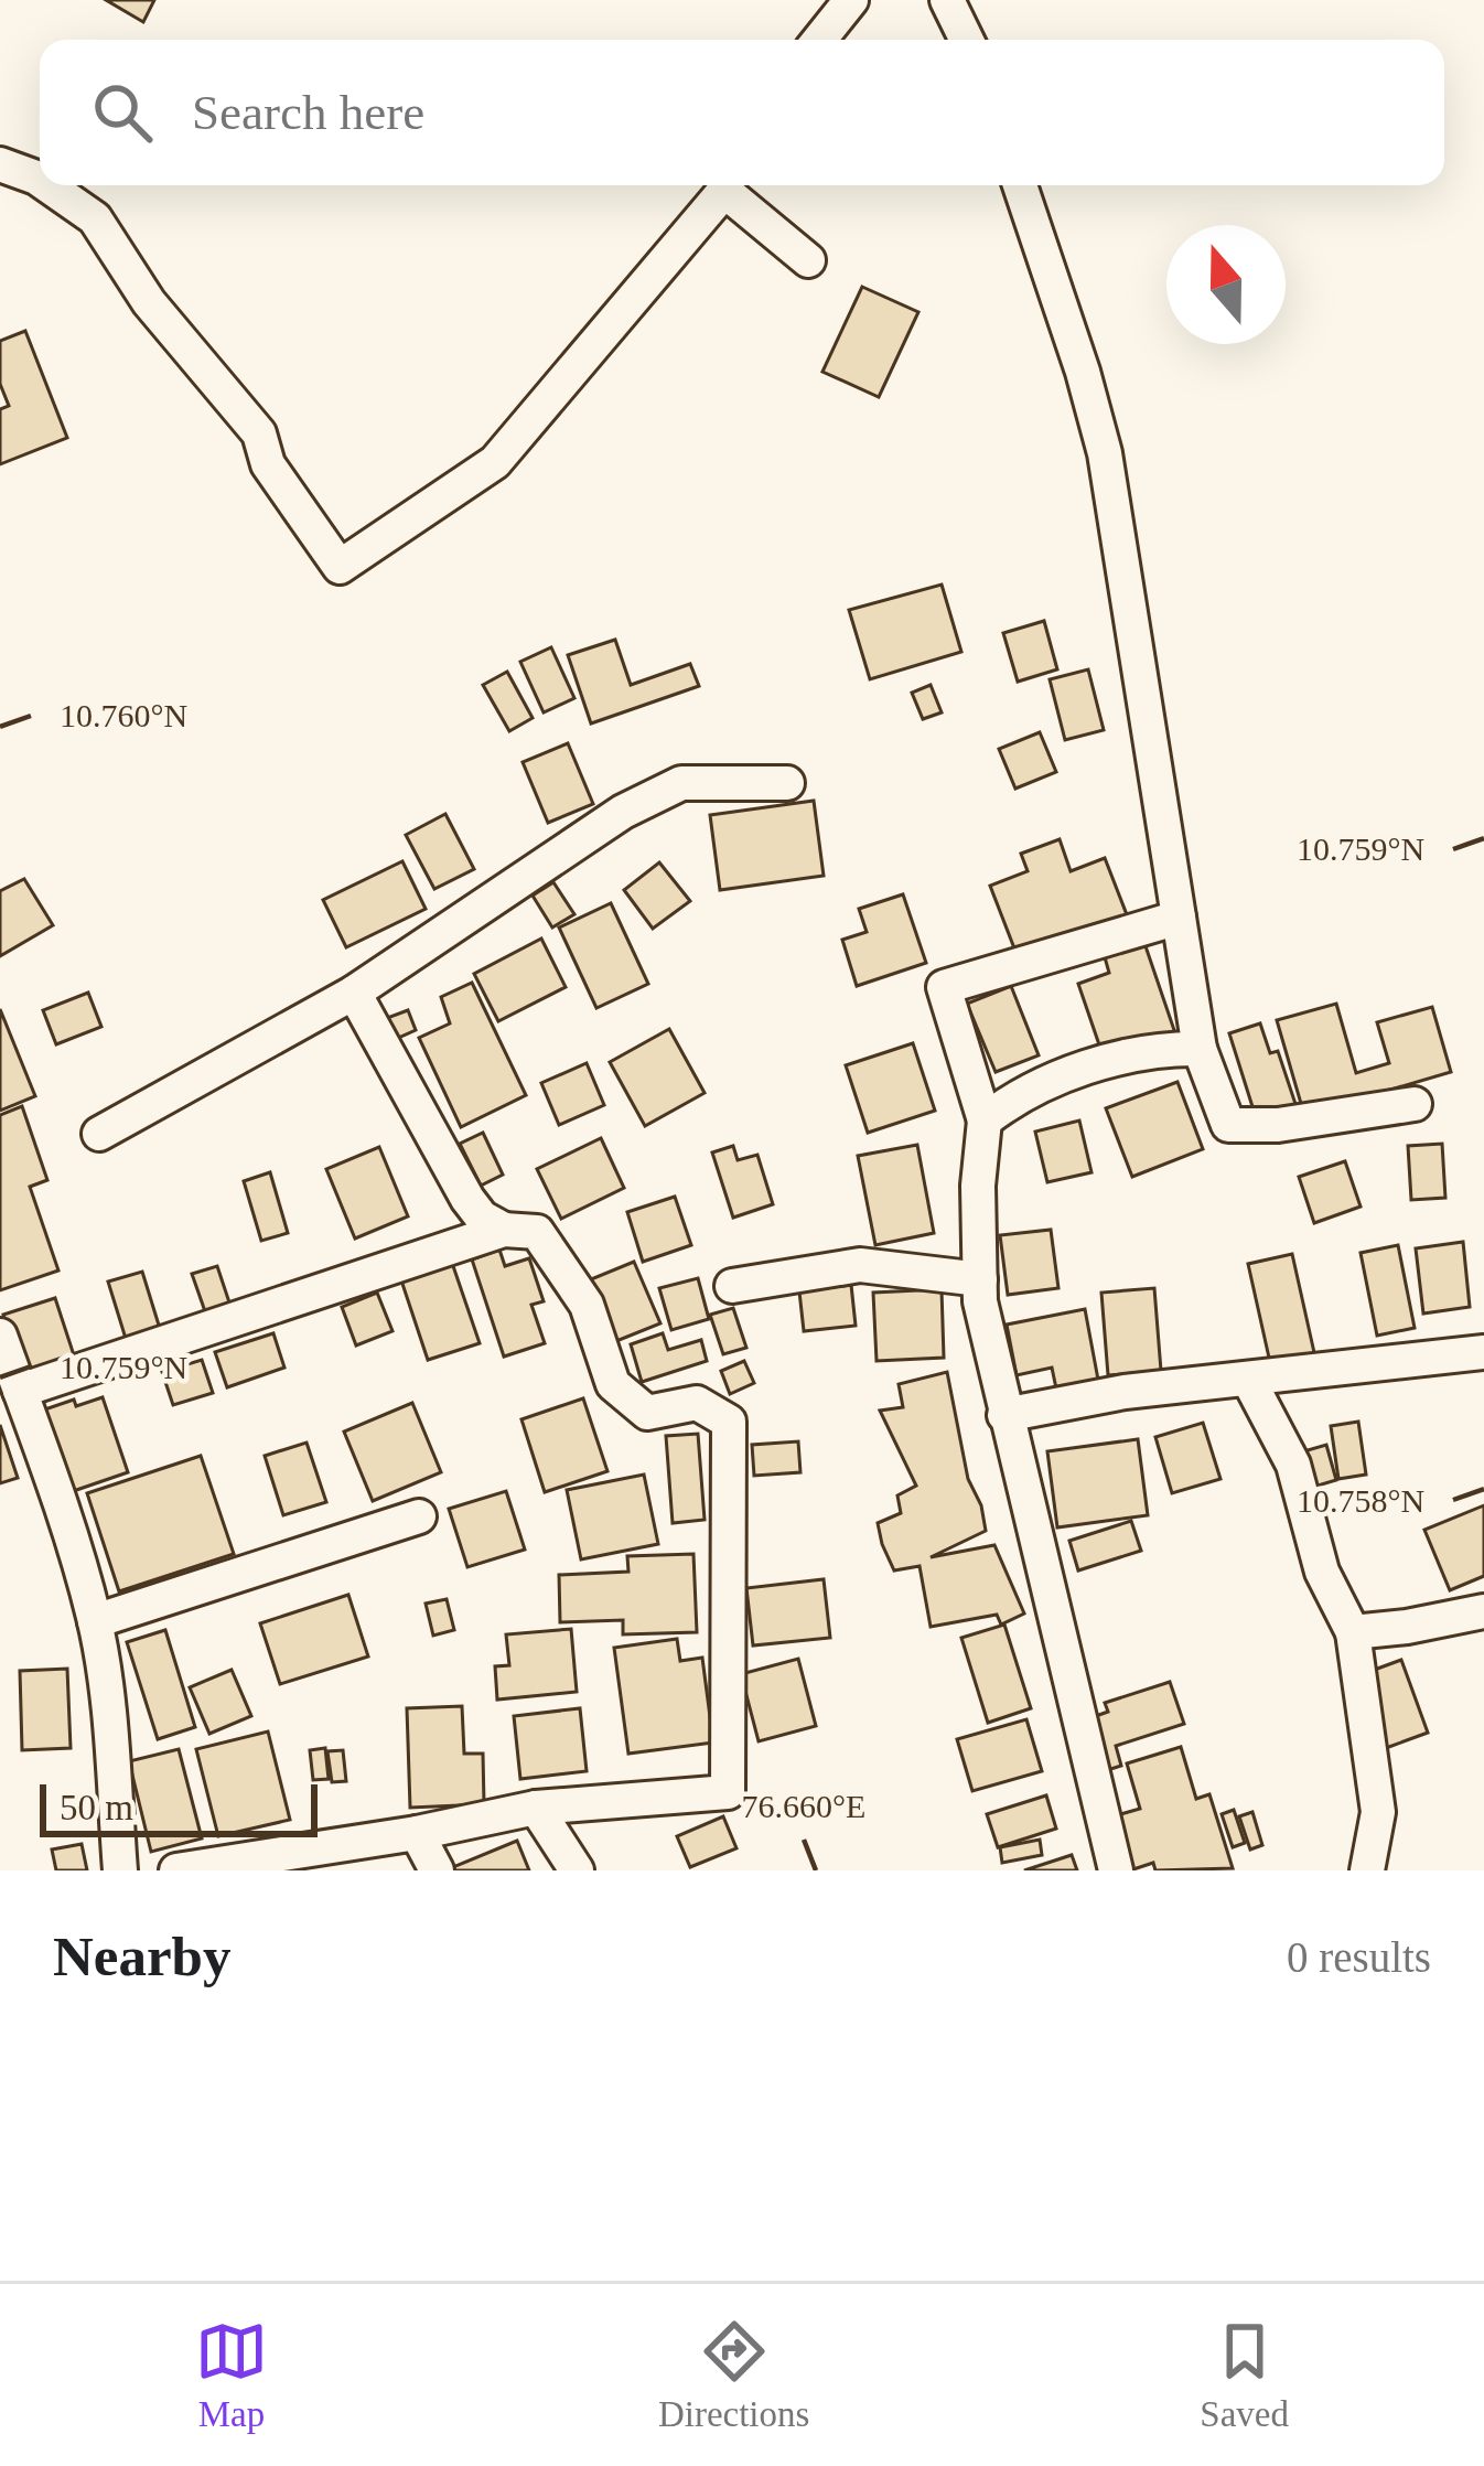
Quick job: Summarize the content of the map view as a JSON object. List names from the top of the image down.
{
  "scale_bar": "50 m",
  "north": "top",
  "page": {
    "search": "Search here",
    "scale": "50 m",
    "heading": ["Nearby", "0 results"],
    "nav": ["Map", "Directions", "Saved"]
  },
  "coordinates": [
    "10.760°N",
    "10.759°N",
    "10.758°N",
    "76.660°E"
  ]
}
